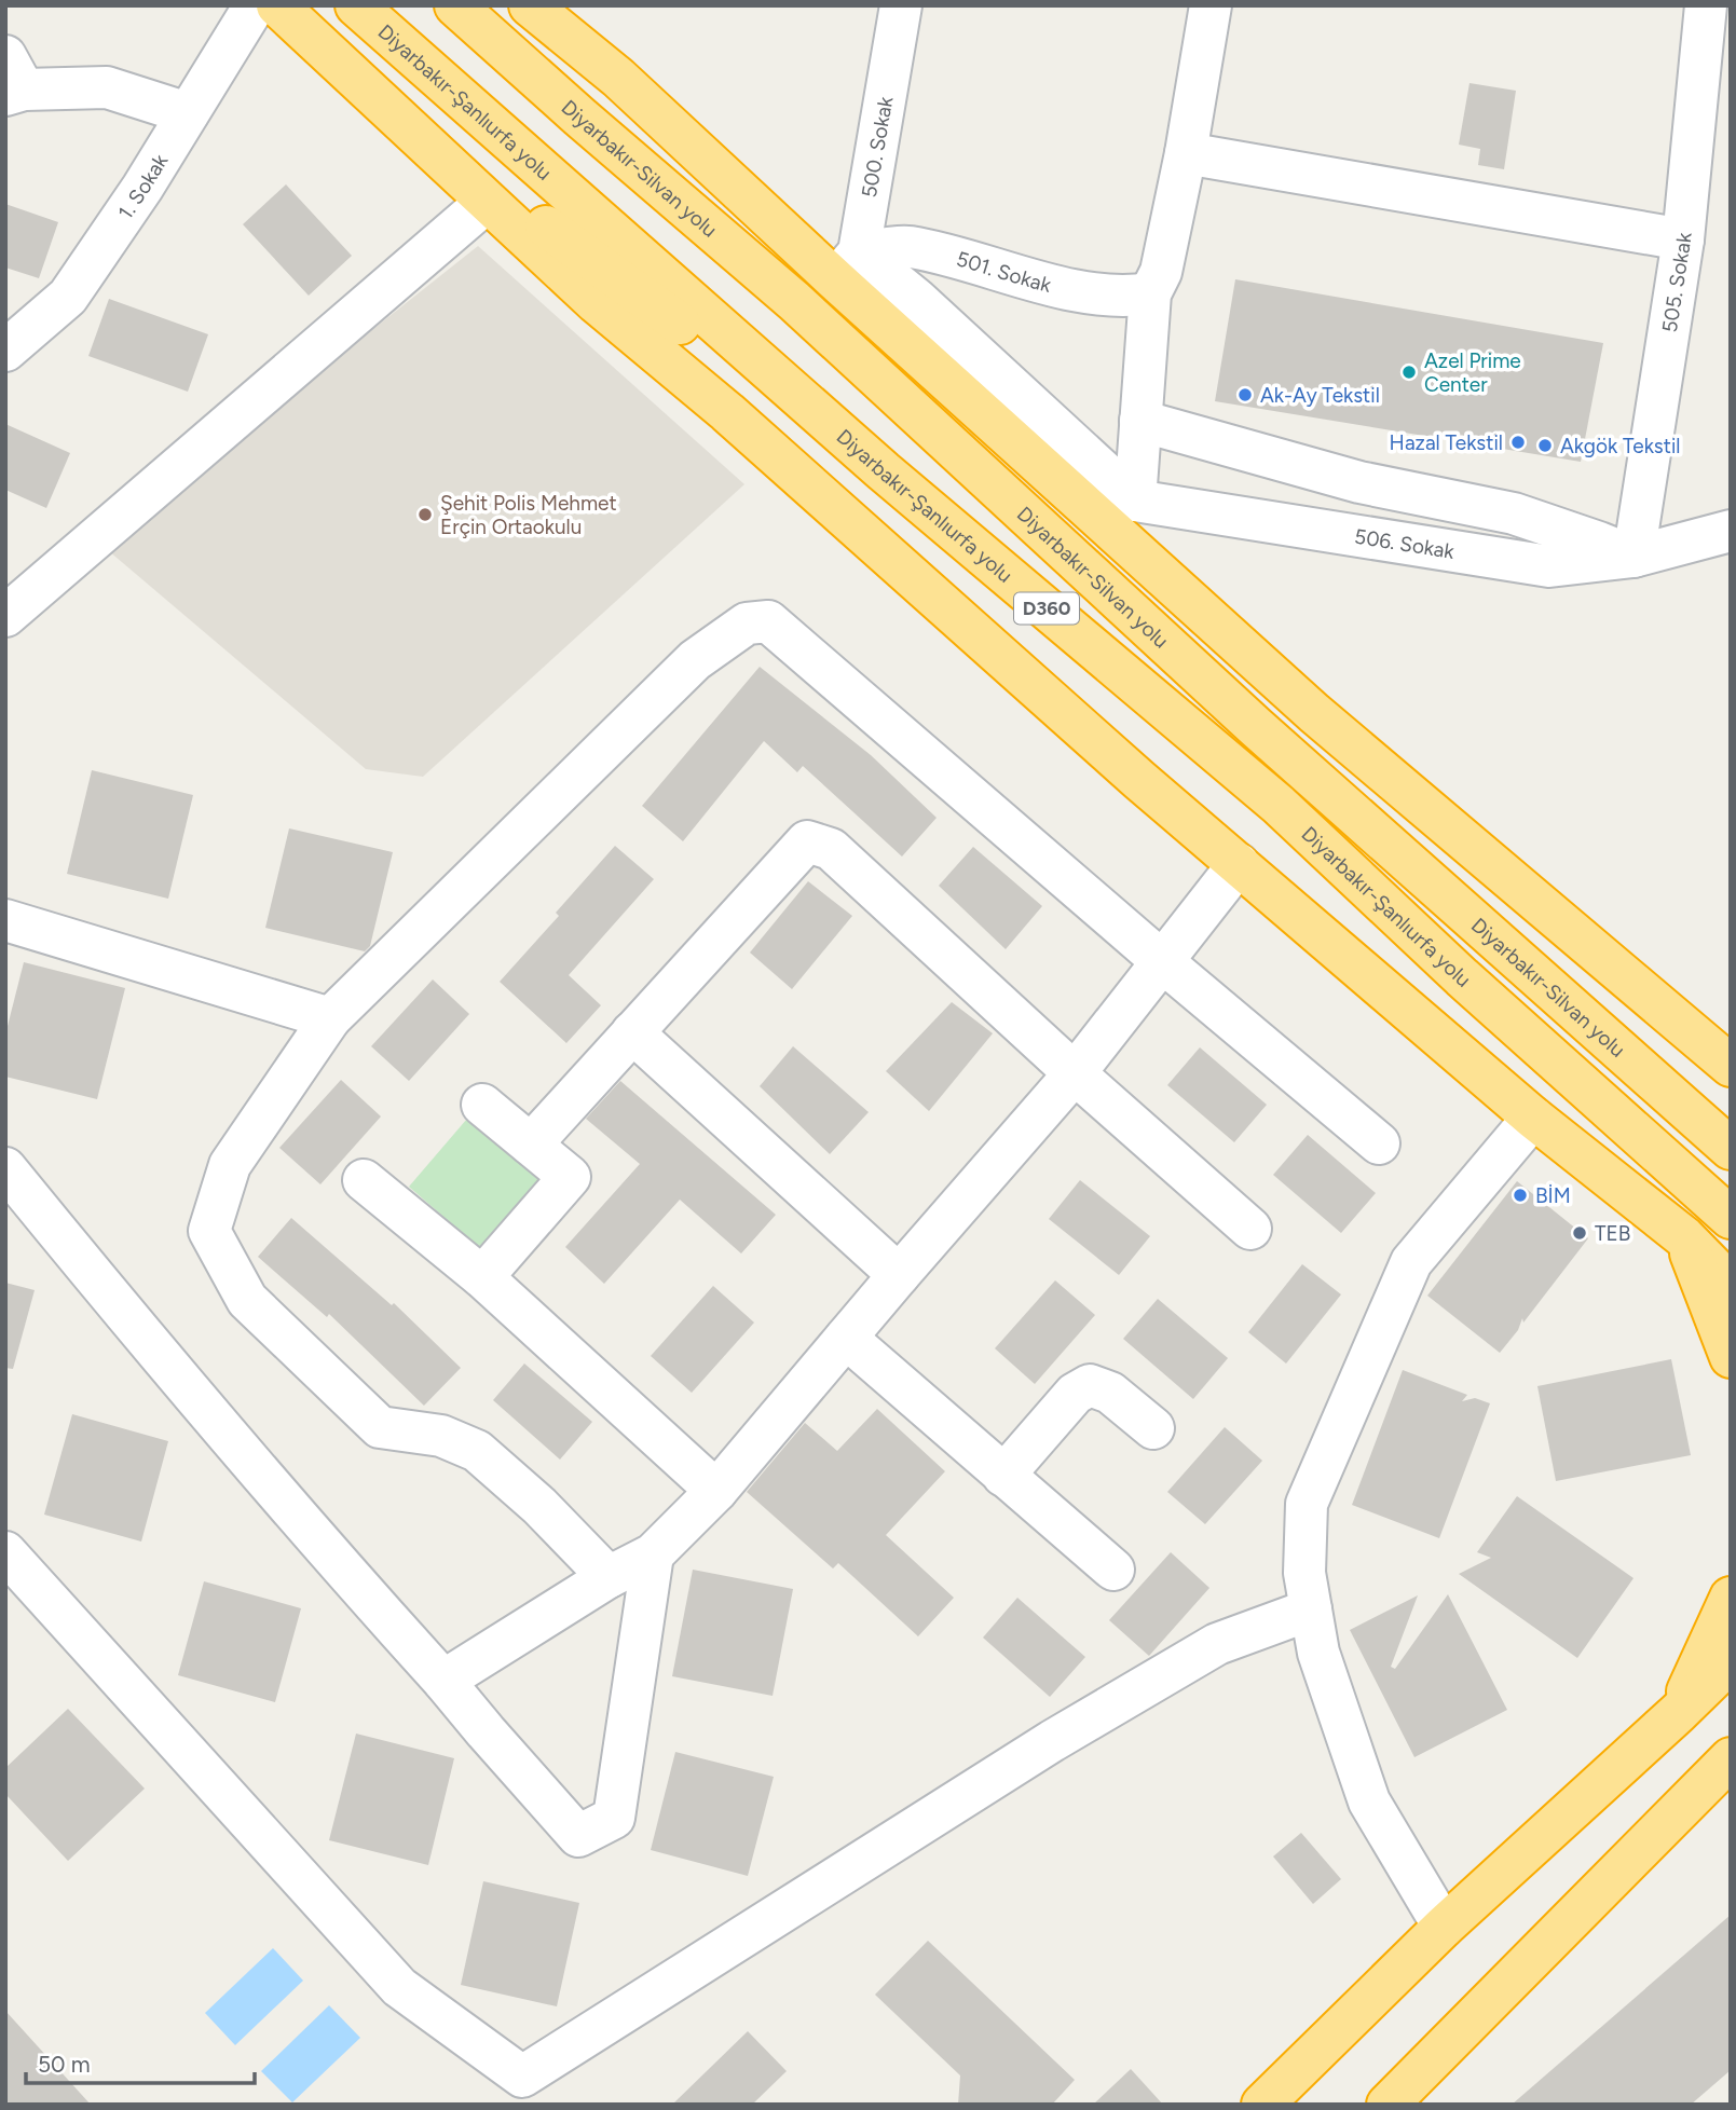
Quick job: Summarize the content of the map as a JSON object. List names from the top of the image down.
{
  "streets": {
    "highway": ["Diyarbakır-Şanlıurfa yolu", "Diyarbakır-Silvan yolu", "D360"],
    "street": [
      "500. Sokak",
      "1. Sokak",
      "501. Sokak",
      "505. Sokak",
      "506. Sokak"
    ]
  },
  "crossings": [
    ["500. Sokak", "501. Sokak"],
    ["505. Sokak", "506. Sokak"]
  ],
  "places": [
    "Azel Prime Center",
    "Ak-Ay Tekstil",
    "Hazal Tekstil",
    "Akgök Tekstil",
    "Şehit Polis Mehmet Erçin Ortaokulu",
    "BİM",
    "TEB"
  ],
  "scale_bar": "50 m"
}
